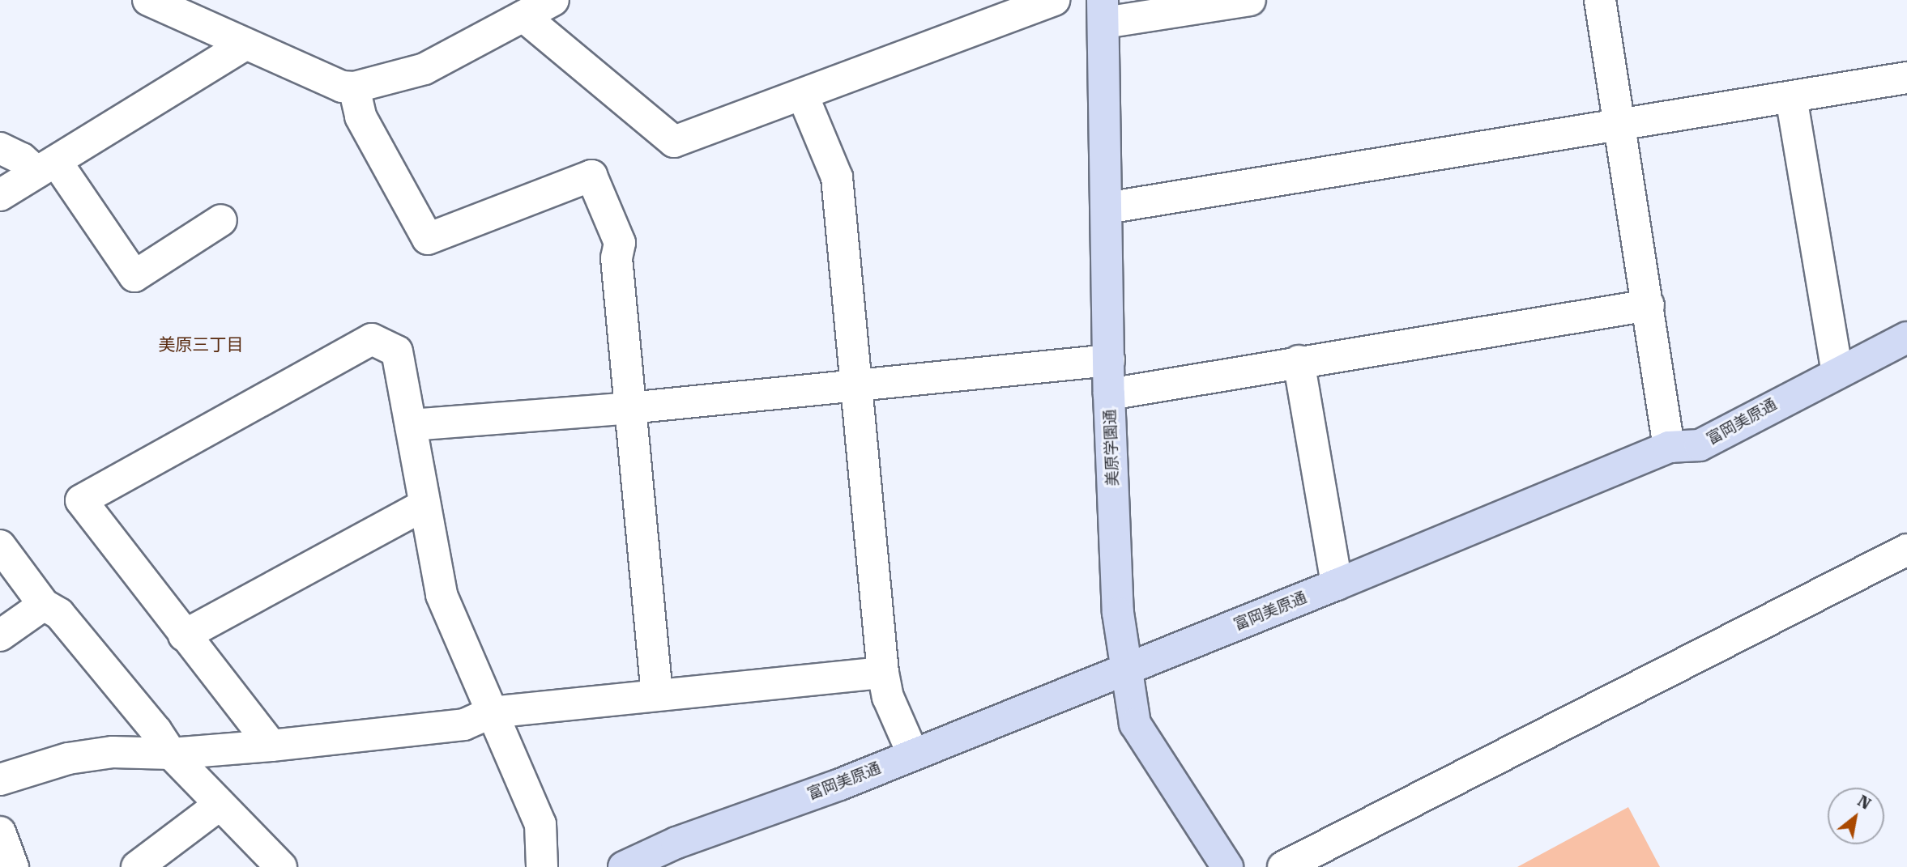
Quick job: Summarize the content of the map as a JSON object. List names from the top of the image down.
{
  "streets": {
    "street": ["富岡美原通", "美原学園通"]
  },
  "crossings": [
    ["富岡美原通", "美原学園通"]
  ],
  "districts": ["美原三丁目"],
  "north": "top right"
}
